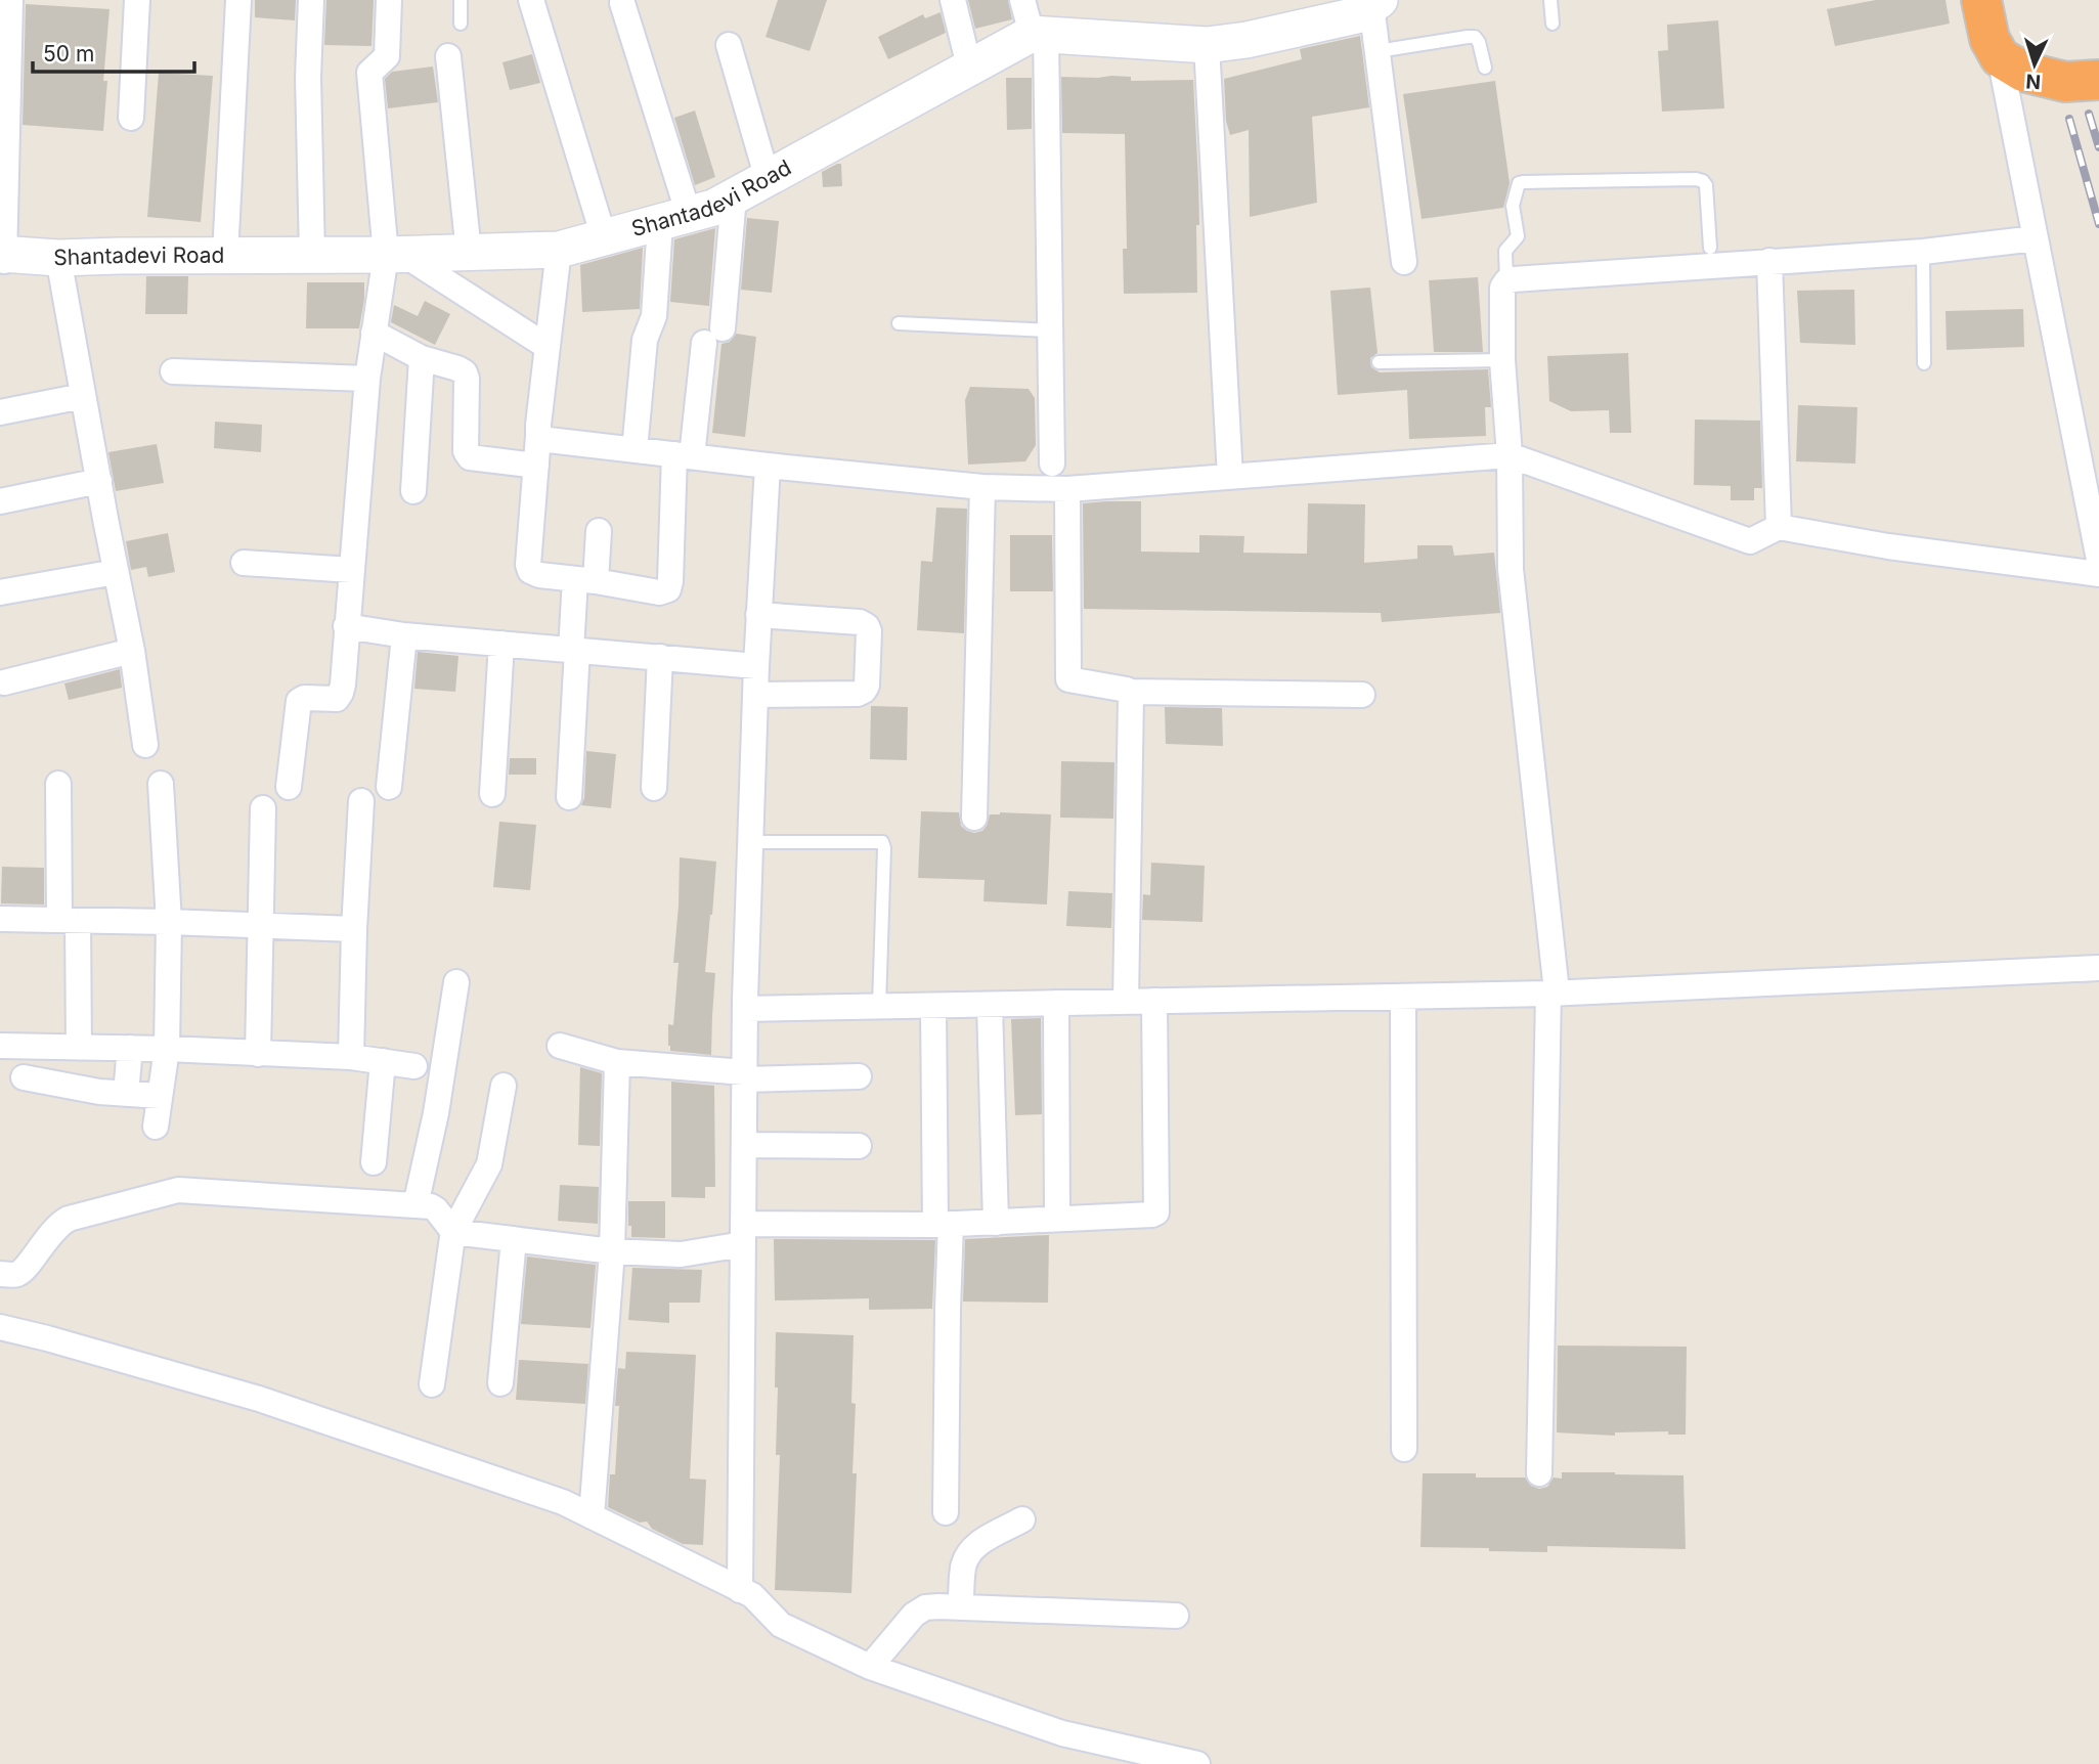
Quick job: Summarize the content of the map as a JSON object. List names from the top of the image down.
{
  "streets": {
    "street": ["Shantadevi Road"]
  },
  "scale_bar": "50 m",
  "north": "bottom"
}
